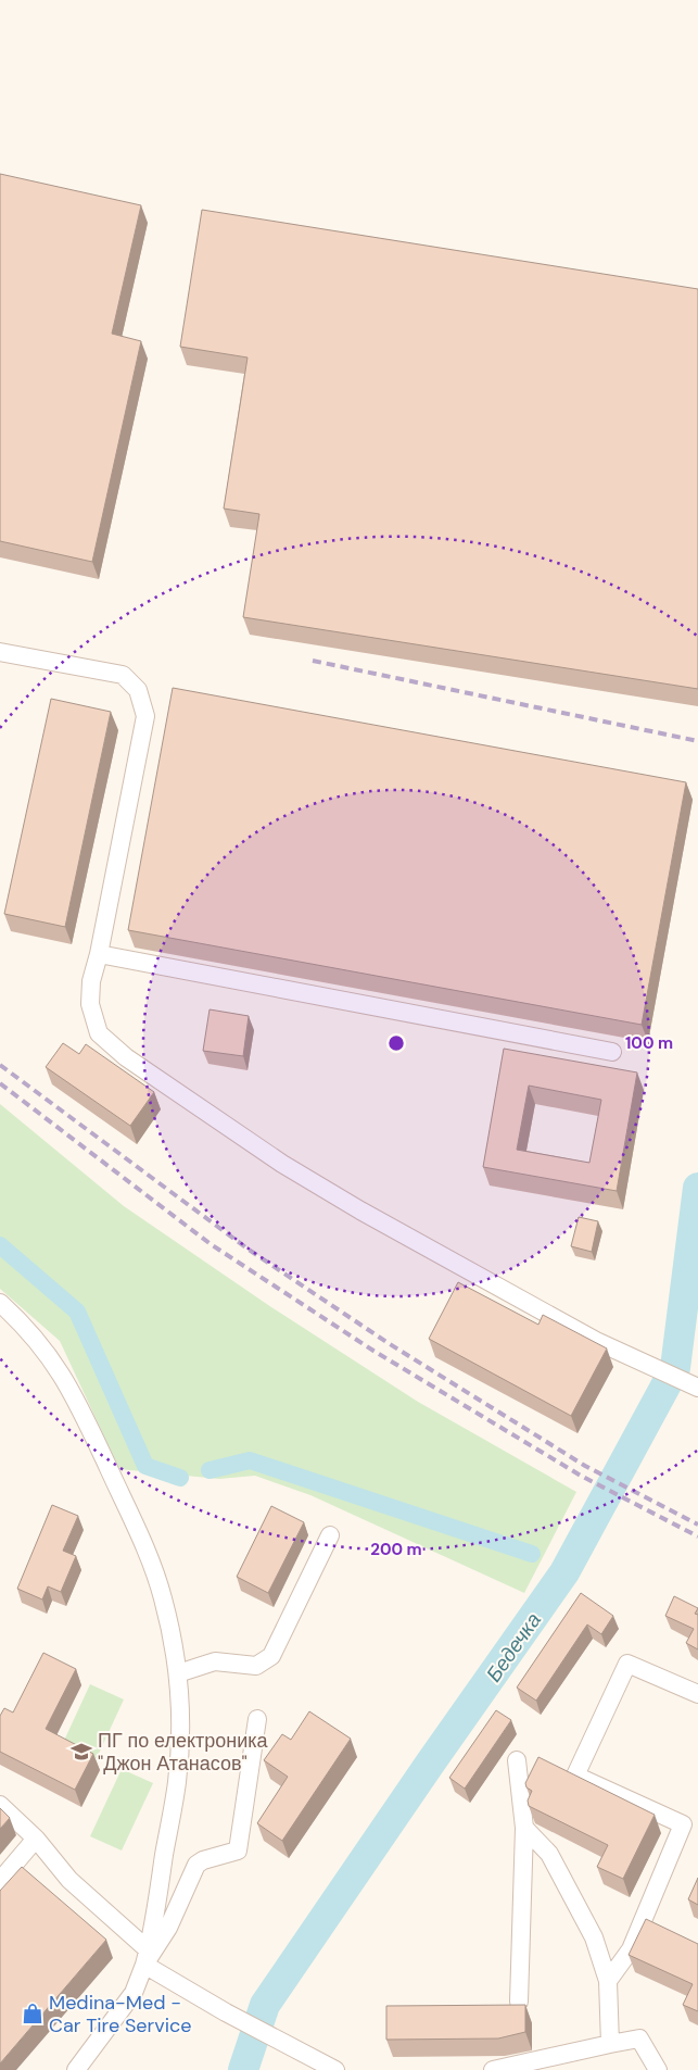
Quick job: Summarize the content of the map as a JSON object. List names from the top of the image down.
{
  "water": ["Бедечка"],
  "places": {
    "school or university": ["ПГ по електроника \"Джон Атанасов\""],
    "shop": ["Medina-Med - Car Tire Service"]
  },
  "rings": ["100 m", "200 m"]
}
